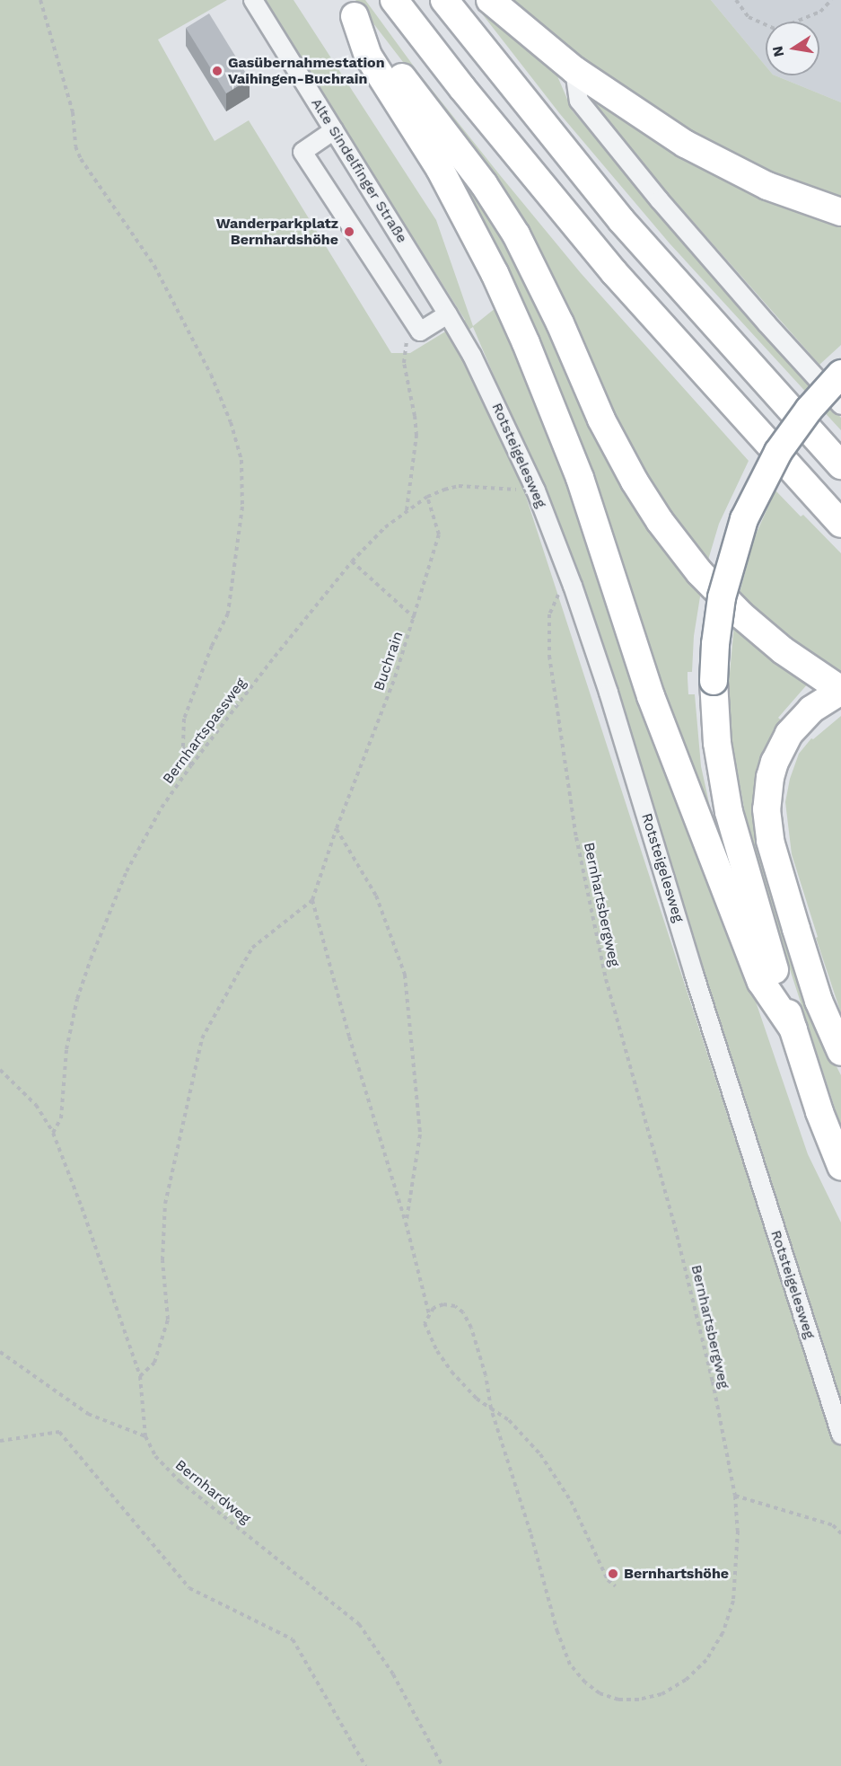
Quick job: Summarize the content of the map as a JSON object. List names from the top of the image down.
{
  "streets": {
    "lane": ["Alte Sindelfinger Straße", "Rotsteigelesweg"],
    "path": [
      "Buchrain",
      "Bernhartspassweg",
      "Bernhartsbergweg",
      "Bernhardweg"
    ]
  },
  "crossings": [
    ["Alte Sindelfinger Straße", "Rotsteigelesweg"],
    ["Rotsteigelesweg", "Bernhartspassweg"],
    ["Rotsteigelesweg", "Bernhartsbergweg"],
    ["Buchrain", "Bernhartspassweg"],
    ["Bernhartspassweg", "Bernhardweg"]
  ],
  "places": ["Gasübernahmestation Vaihingen-Buchrain", "Wanderparkplatz Bernhardshöhe", "Bernhartshöhe"],
  "north": "left"
}
